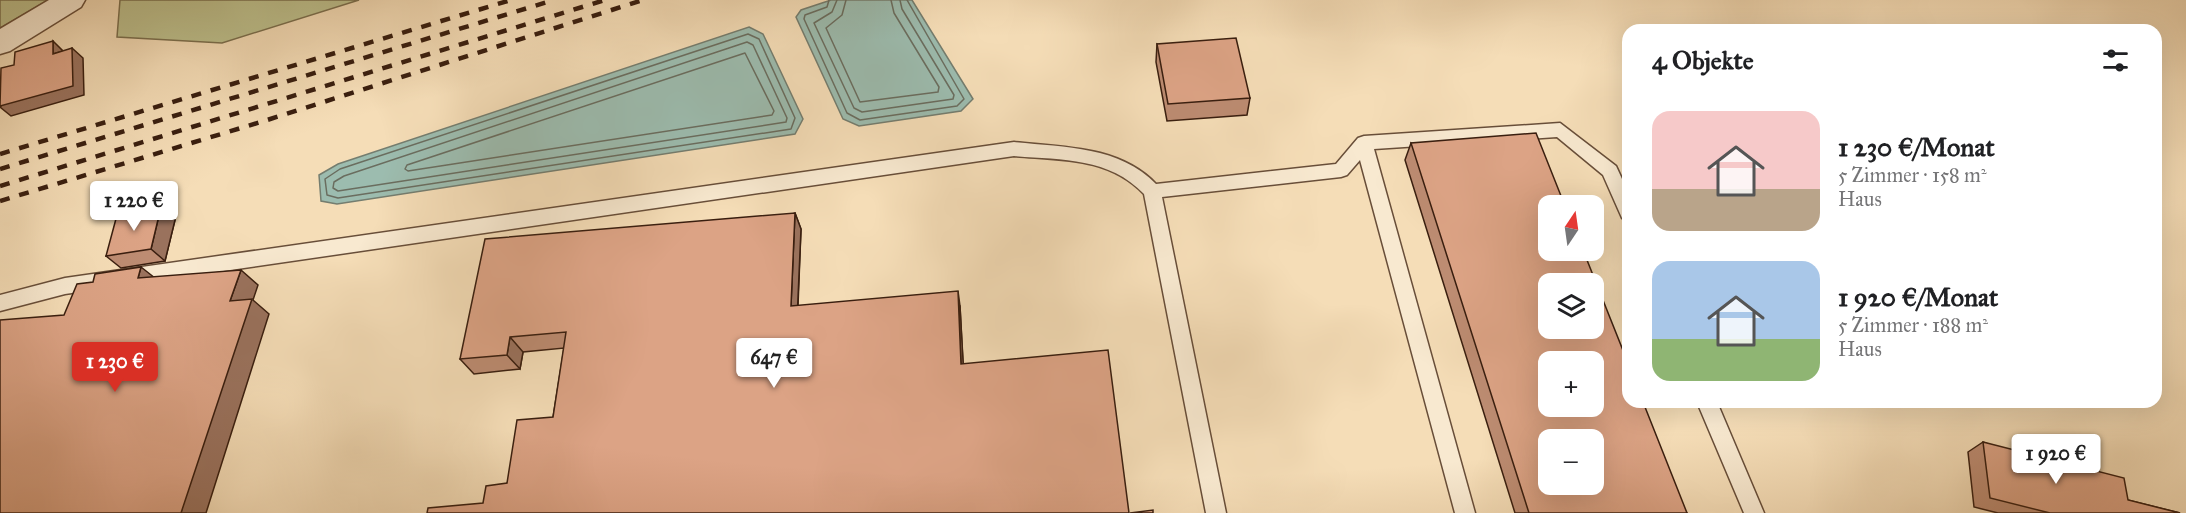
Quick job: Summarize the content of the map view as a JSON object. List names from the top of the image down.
{
  "north": "top",
  "page": {
    "heading": "4 Objekte",
    "list": [
      {
        "name": "1 230 €/Monat",
        "note": "5 Zimmer · 158 m² · Haus"
      },
      {
        "name": "1 920 €/Monat",
        "note": "5 Zimmer · 188 m² · Haus"
      }
    ],
    "price": [
      "1 220 €",
      "647 €",
      "1 230 €",
      "1 920 €"
    ],
    "map_buttons": ["+", "−"]
  }
}
